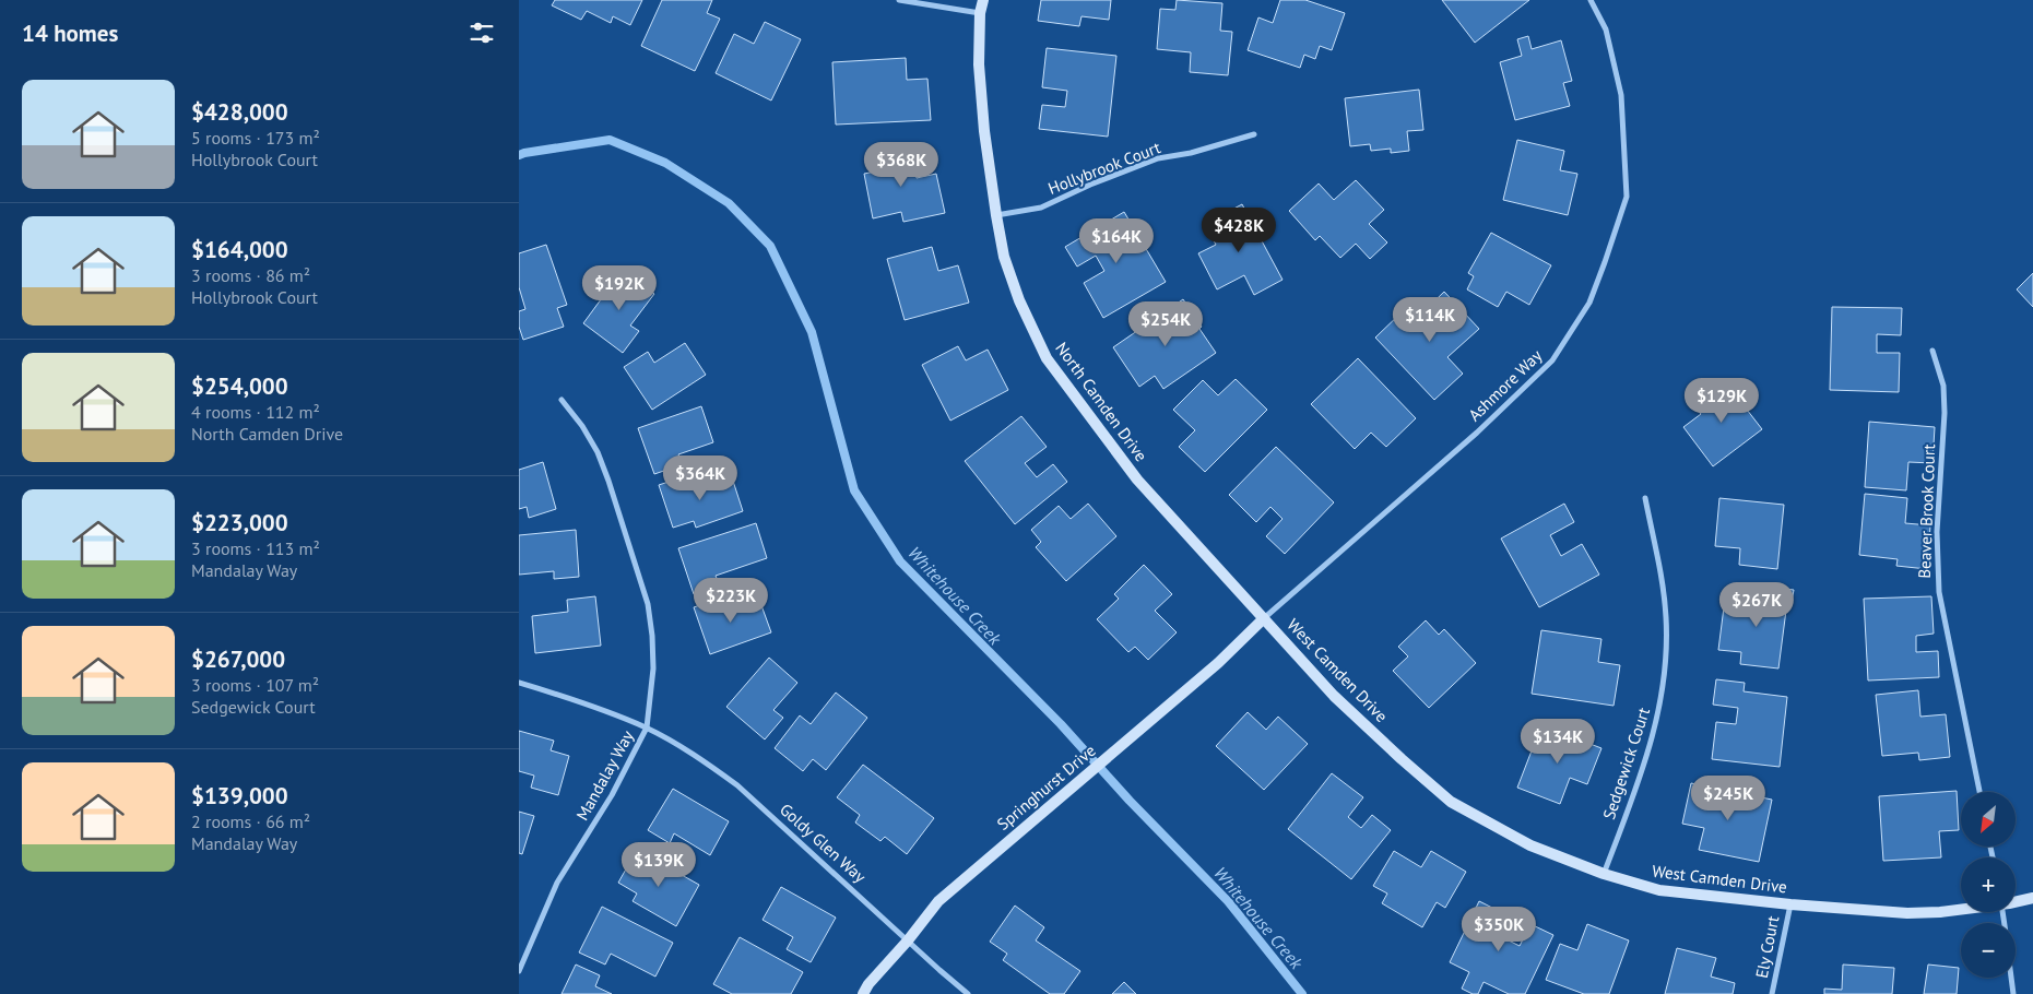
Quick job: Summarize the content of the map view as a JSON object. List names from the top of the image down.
{
  "streets": {
    "street": [
      "Hollybrook Court",
      "Ashmore Way",
      "North Camden Drive",
      "Beaver Brook Court",
      "West Camden Drive",
      "Sedgewick Court",
      "Mandalay Way",
      "Springhurst Drive",
      "Goldy Glen Way",
      "Ely Court"
    ]
  },
  "crossings": [
    ["Hollybrook Court", "North Camden Drive"],
    ["Ashmore Way", "North Camden Drive"],
    ["Ashmore Way", "West Camden Drive"],
    ["Ashmore Way", "Springhurst Drive"],
    ["North Camden Drive", "West Camden Drive"],
    ["North Camden Drive", "Springhurst Drive"],
    ["West Camden Drive", "Sedgewick Court"],
    ["West Camden Drive", "Springhurst Drive"],
    ["West Camden Drive", "Ely Court"],
    ["Mandalay Way", "Goldy Glen Way"],
    ["Springhurst Drive", "Goldy Glen Way"]
  ],
  "water": ["Whitehouse Creek"],
  "north": "bottom left",
  "page": {
    "heading": "14 homes",
    "list": [
      {
        "name": "$428,000",
        "note": "5 rooms · 173 m² · Hollybrook Court"
      },
      {
        "name": "$164,000",
        "note": "3 rooms · 86 m² · Hollybrook Court"
      },
      {
        "name": "$254,000",
        "note": "4 rooms · 112 m² · North Camden Drive"
      },
      {
        "name": "$223,000",
        "note": "3 rooms · 113 m² · Mandalay Way"
      },
      {
        "name": "$267,000",
        "note": "3 rooms · 107 m² · Sedgewick Court"
      },
      {
        "name": "$139,000",
        "note": "2 rooms · 66 m² · Mandalay Way"
      }
    ],
    "price": [
      "$368K",
      "$428K",
      "$164K",
      "$192K",
      "$114K",
      "$254K",
      "$129K",
      "$364K",
      "$223K",
      "$267K",
      "$134K",
      "$245K",
      "$139K",
      "$350K"
    ],
    "map_buttons": ["+", "−"]
  }
}
